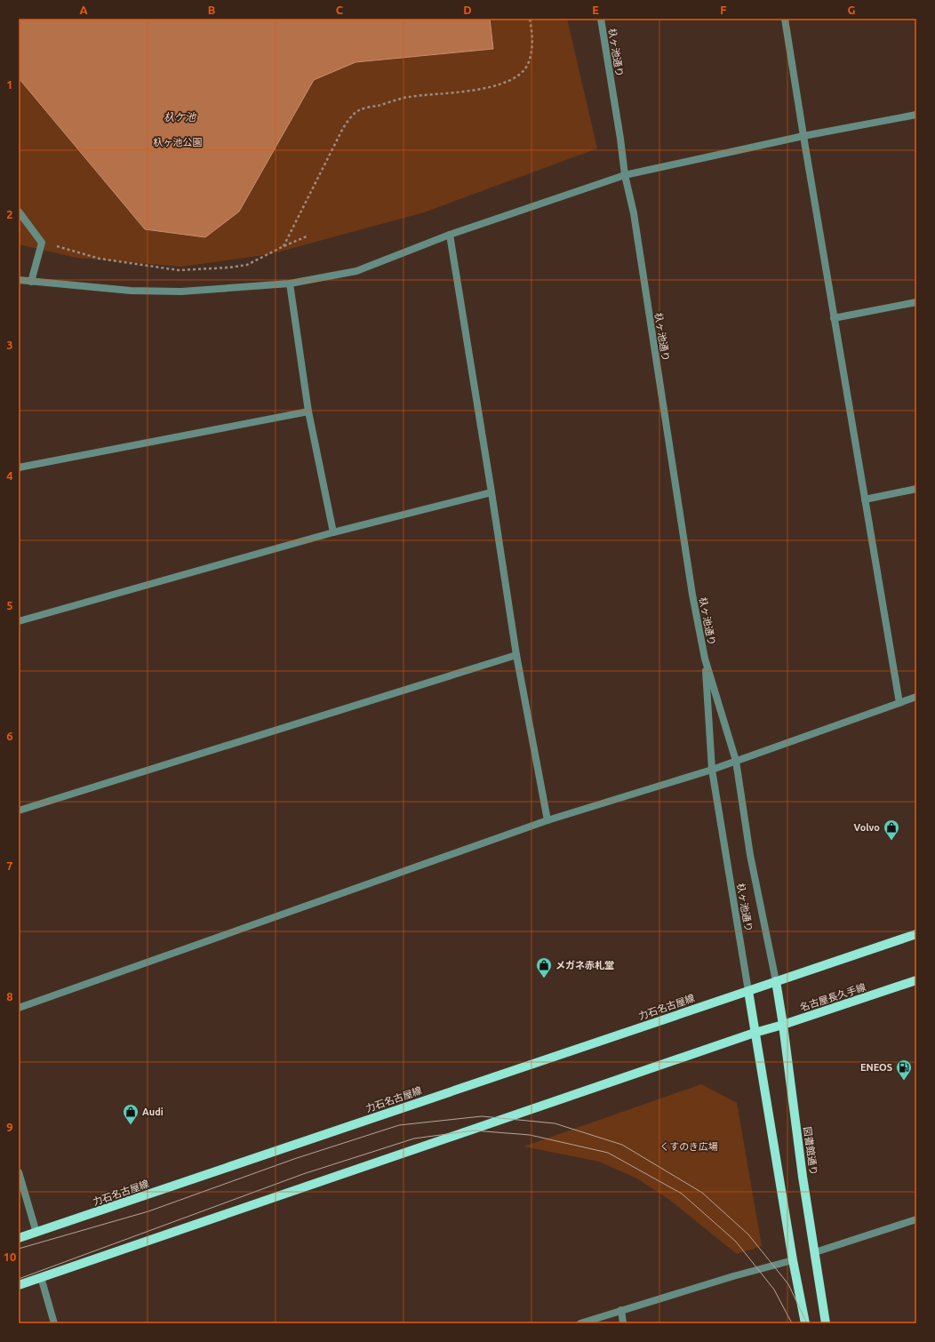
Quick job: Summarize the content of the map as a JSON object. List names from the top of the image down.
{
  "streets": {
    "main road": ["名古屋長久手線", "力石名古屋線", "図書館通り"],
    "street": ["杁ヶ池通り"]
  },
  "crossings": [
    ["杁ヶ池通り", "力石名古屋線"],
    ["杁ヶ池通り", "図書館通り"],
    ["名古屋長久手線", "図書館通り"],
    ["力石名古屋線", "図書館通り"]
  ],
  "water": ["杁ケ池"],
  "parks": ["杁ヶ池公園", "くすのき広場"],
  "places": {
    "shop": ["Volvo", "メガネ赤札堂", "Audi"],
    "fuel station": ["ENEOS"]
  },
  "grid": {
    "columns": [
      "A",
      "B",
      "C",
      "D",
      "E",
      "F",
      "G"
    ],
    "rows": [
      "1",
      "2",
      "3",
      "4",
      "5",
      "6",
      "7",
      "8",
      "9",
      "10"
    ]
  }
}
